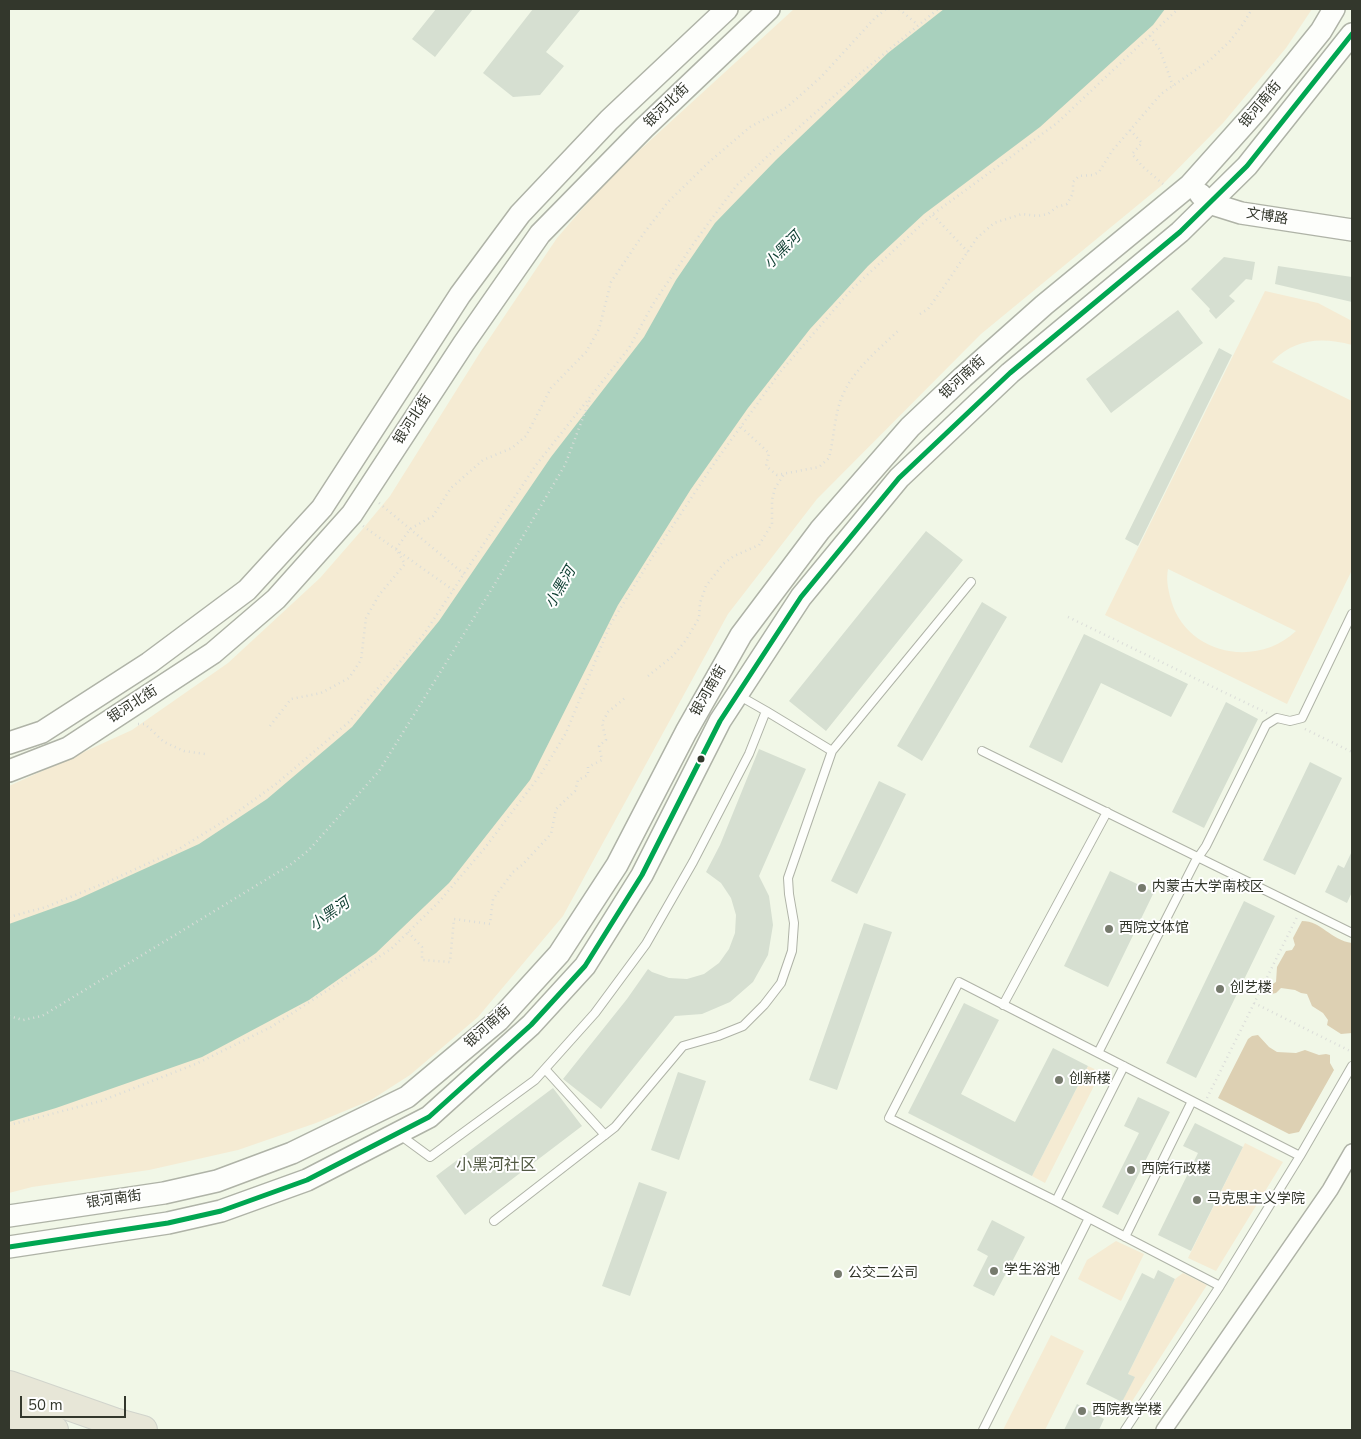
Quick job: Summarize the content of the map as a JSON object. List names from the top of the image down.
{
  "streets": {
    "main road": ["银河南街", "银河北街", "文博路"]
  },
  "crossings": [
    ["银河南街", "文博路"]
  ],
  "districts": ["小黑河社区"],
  "water": ["小黑河"],
  "places": [
    "内蒙古大学南校区",
    "西院文体馆",
    "创艺楼",
    "创新楼",
    "西院行政楼",
    "马克思主义学院",
    "学生浴池",
    "公交二公司",
    "西院教学楼"
  ],
  "scale_bar": "50 m"
}
